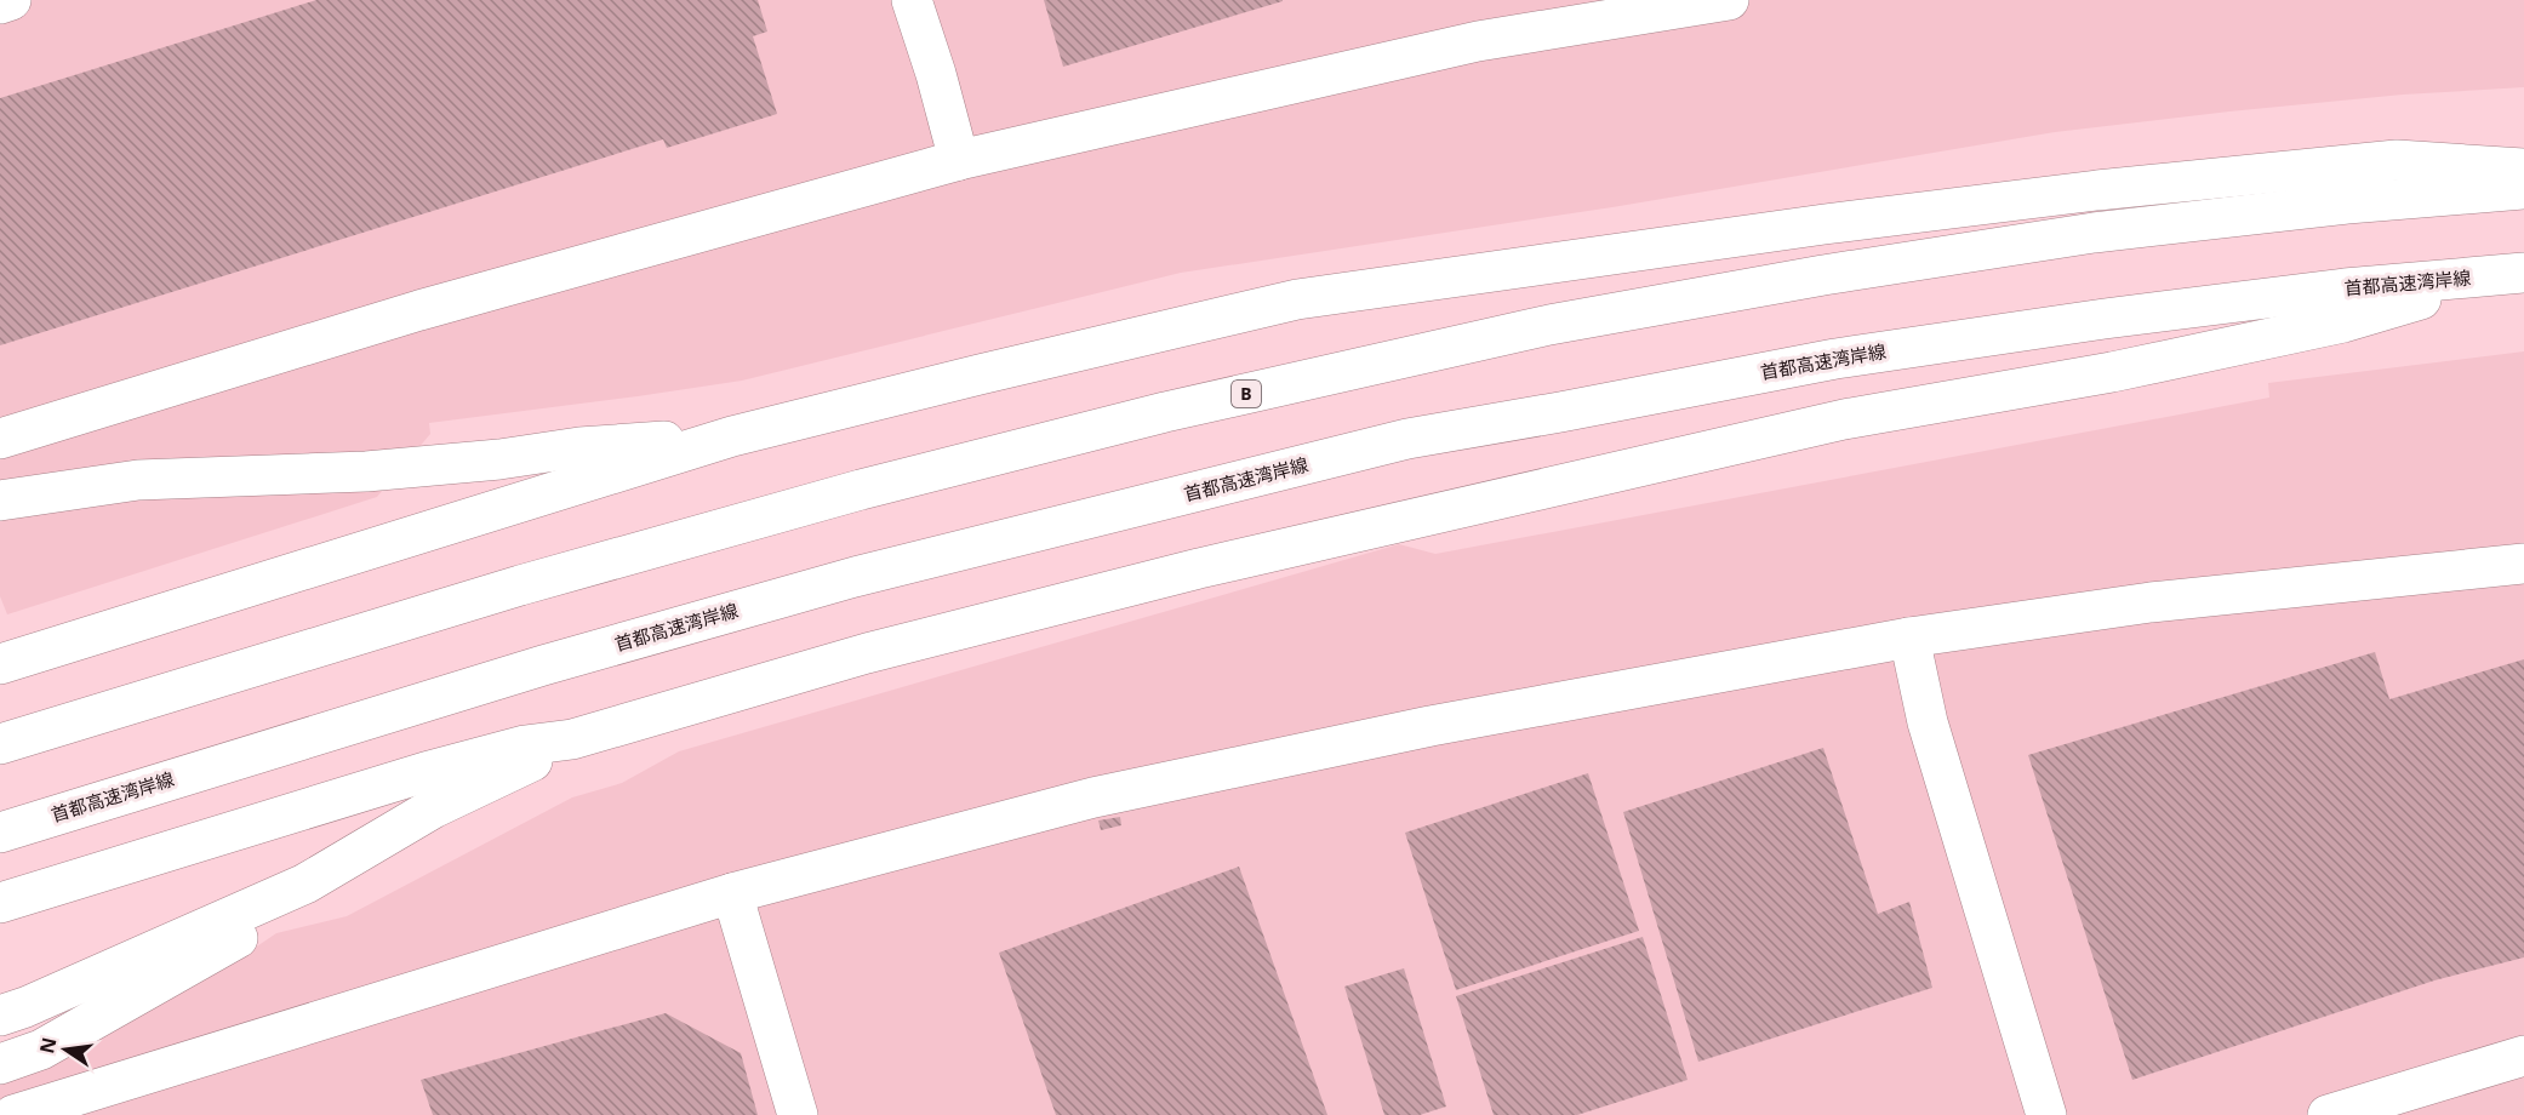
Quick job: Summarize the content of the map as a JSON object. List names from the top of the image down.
{
  "streets": {
    "main road": ["首都高速湾岸線", "B"]
  },
  "north": "left"
}
